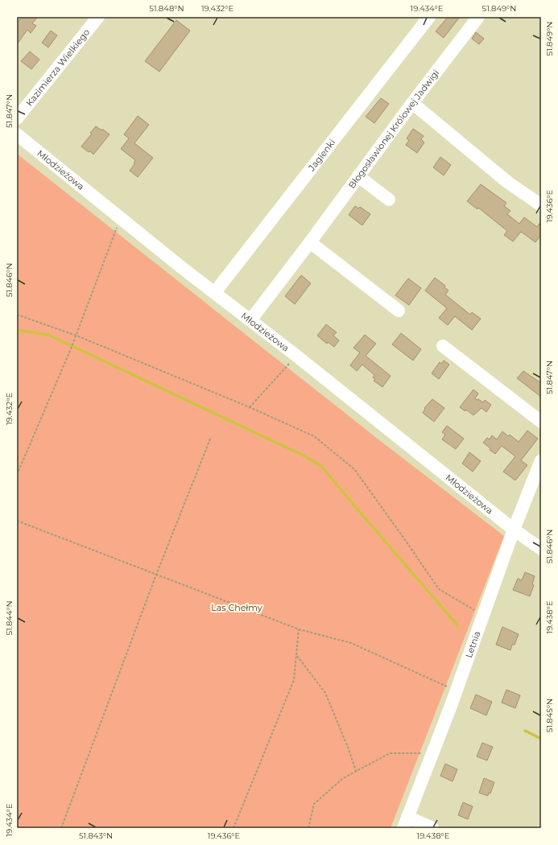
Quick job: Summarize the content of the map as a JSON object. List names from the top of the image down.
{
  "streets": {
    "street": [
      "Kazimierza Wielkiego",
      "Błogosławionej Królowej Jadwigi",
      "Jagienki",
      "Młodzieżowa",
      "Letnia"
    ]
  },
  "crossings": [
    ["Błogosławionej Królowej Jadwigi", "Młodzieżowa"],
    ["Jagienki", "Młodzieżowa"],
    ["Młodzieżowa", "Letnia"]
  ],
  "parks": ["Las Chełmy"],
  "coordinates": [
    "51.848°N",
    "19.432°E",
    "19.434°E",
    "51.849°N",
    "51.847°N",
    "19.436°E",
    "51.846°N",
    "19.438°E",
    "51.844°N",
    "51.845°N",
    "51.843°N"
  ]
}
